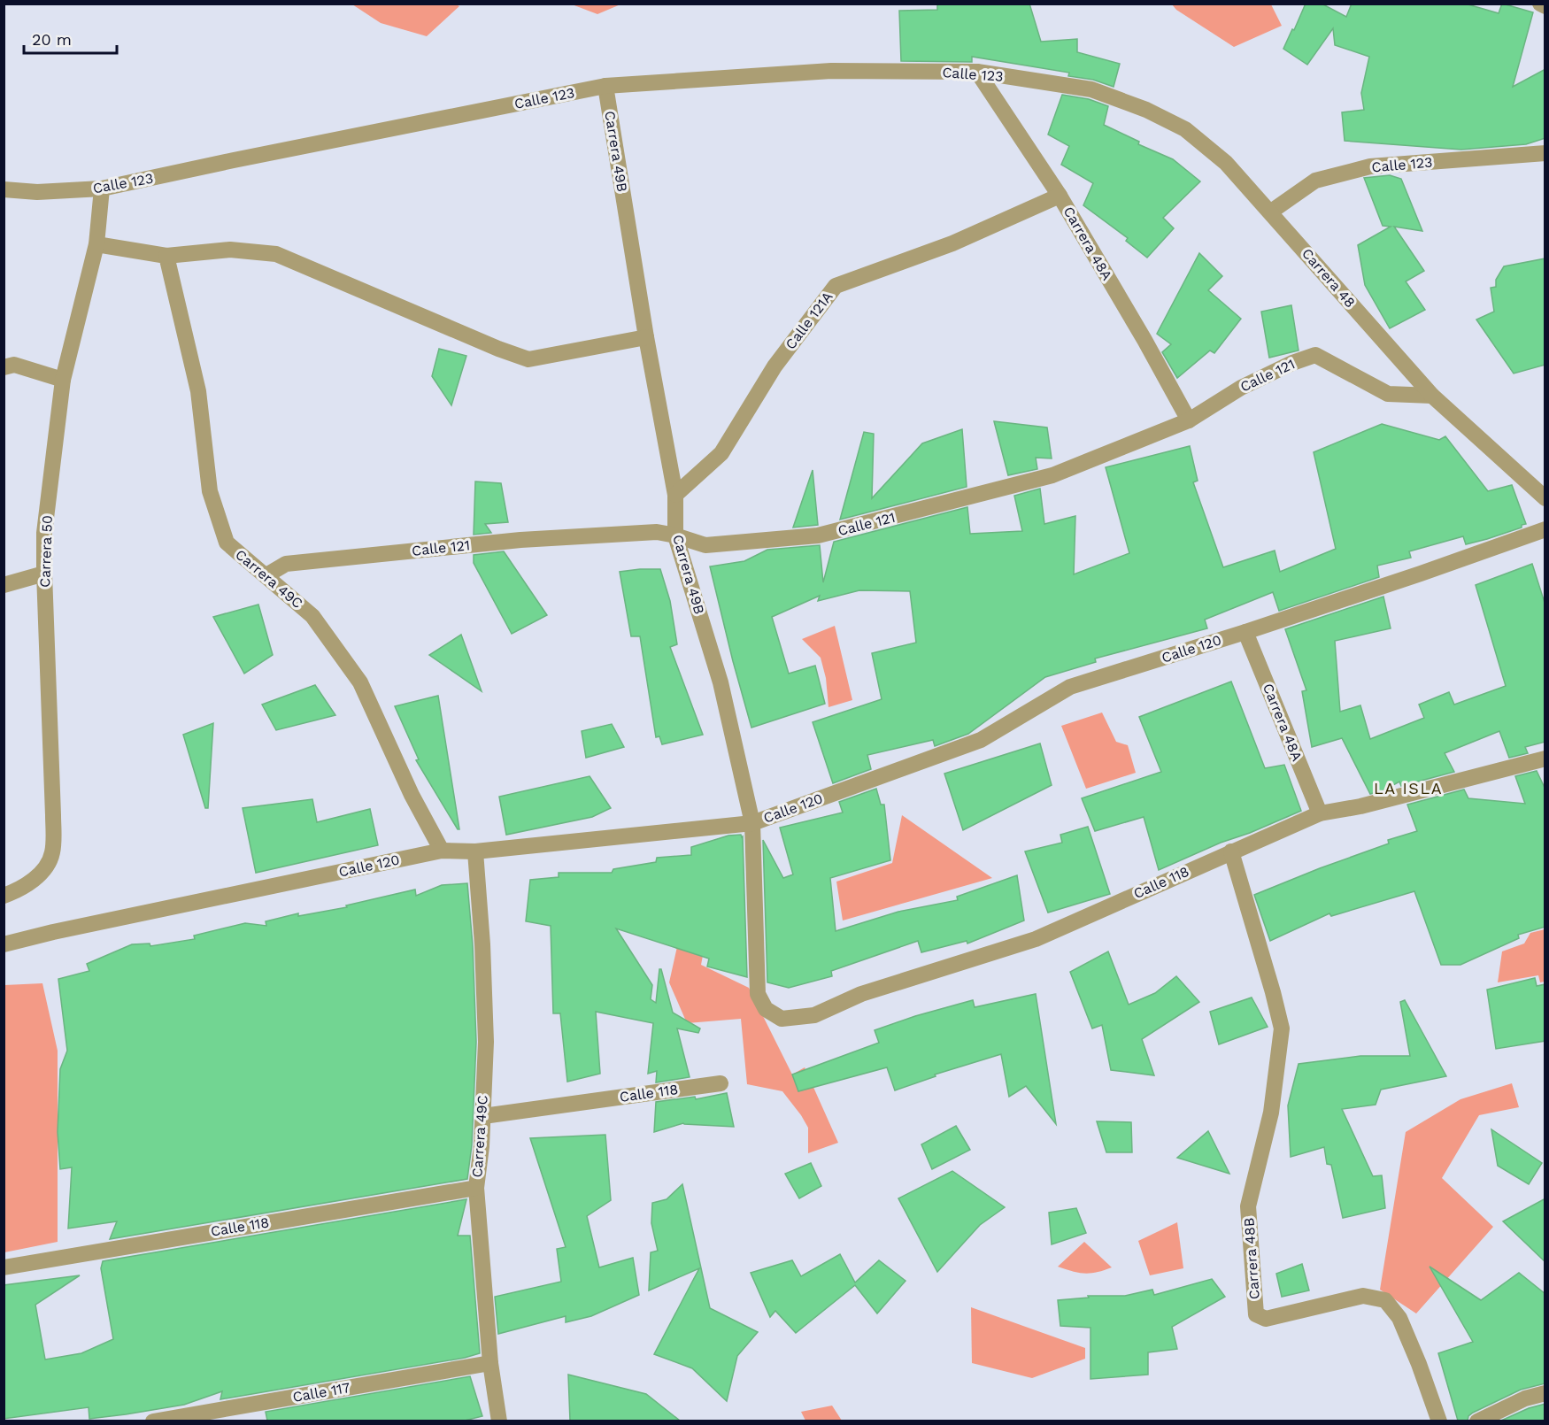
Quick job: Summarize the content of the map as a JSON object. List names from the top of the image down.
{
  "streets": {
    "street": [
      "Calle 123",
      "Carrera 49B",
      "Carrera 48A",
      "Carrera 48",
      "Calle 121A",
      "Calle 121",
      "Carrera 50",
      "Carrera 49C",
      "Calle 120",
      "Calle 118",
      "Carrera 48B",
      "Calle 117"
    ]
  },
  "crossings": [
    ["Calle 123", "Carrera 49B"],
    ["Calle 123", "Carrera 48A"],
    ["Calle 123", "Carrera 48"],
    ["Calle 123", "Carrera 50"],
    ["Carrera 49B", "Calle 121A"],
    ["Carrera 49B", "Calle 121"],
    ["Carrera 49B", "Calle 120"],
    ["Carrera 49B", "Calle 118"],
    ["Carrera 48A", "Calle 121A"],
    ["Carrera 48A", "Calle 121"],
    ["Carrera 48A", "Calle 120"],
    ["Carrera 48A", "Calle 118"],
    ["Carrera 48", "Calle 121"],
    ["Calle 121", "Carrera 49C"],
    ["Carrera 49C", "Calle 120"],
    ["Carrera 49C", "Calle 118"],
    ["Carrera 49C", "Calle 117"],
    ["Calle 118", "Carrera 48B"]
  ],
  "districts": ["LA ISLA"],
  "scale_bar": "20 m"
}
